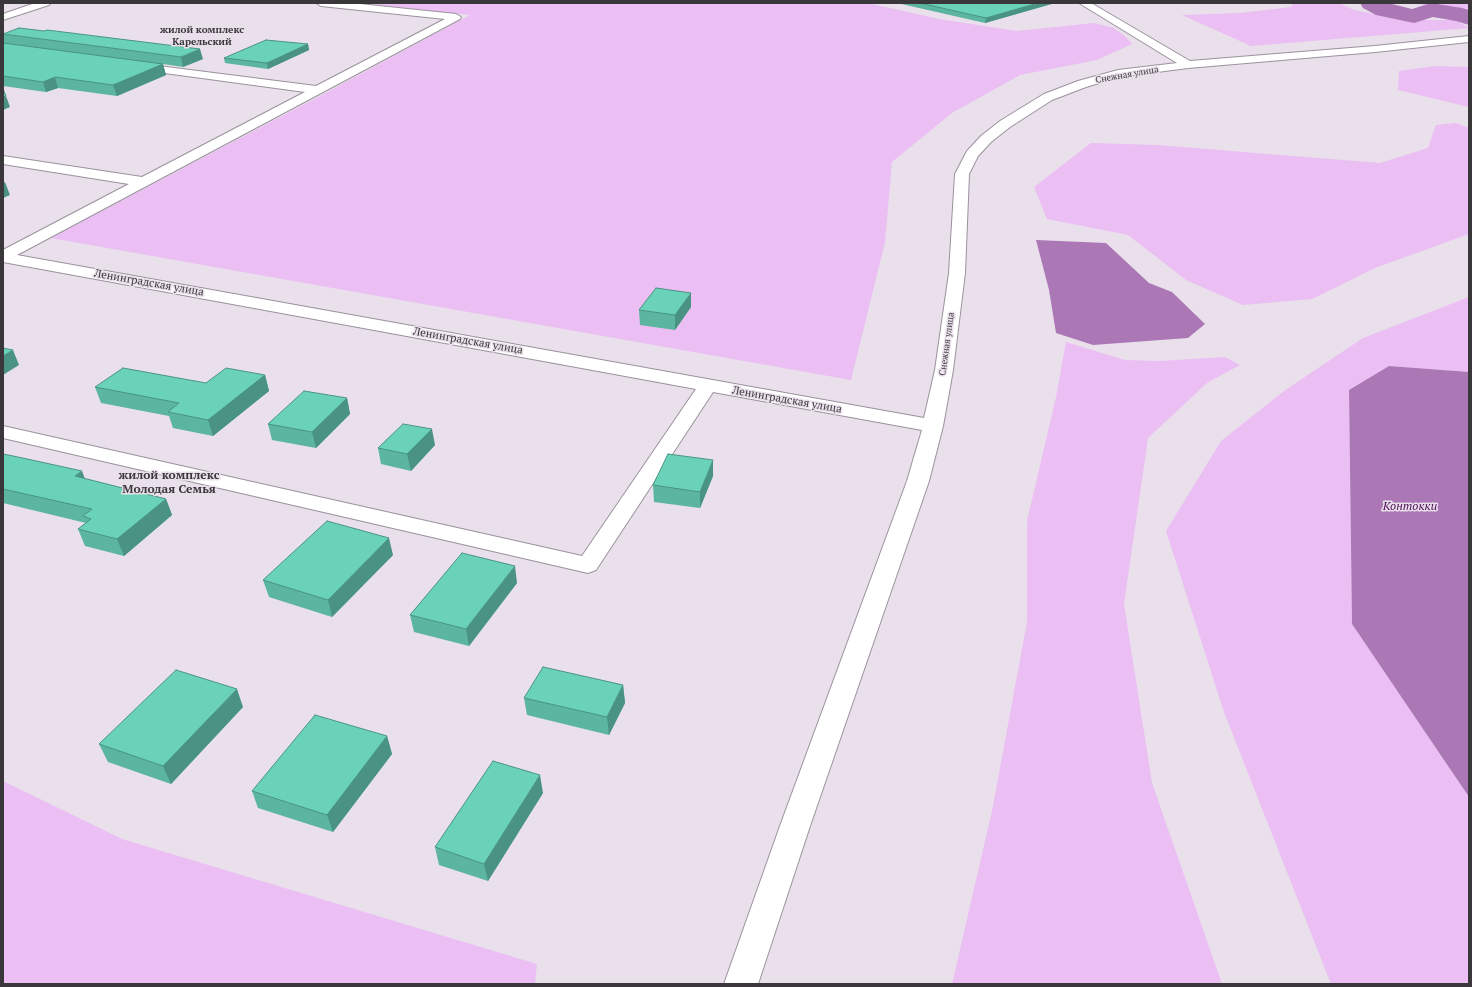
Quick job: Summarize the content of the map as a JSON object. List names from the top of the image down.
{
  "streets": {
    "street": ["Снежная улица", "Ленинградская улица"]
  },
  "crossings": [
    ["Снежная улица", "Ленинградская улица"]
  ],
  "districts": ["жилой комплекс Карельский", "жилой комплекс Молодая Семья"],
  "water": ["Контокки"]
}
